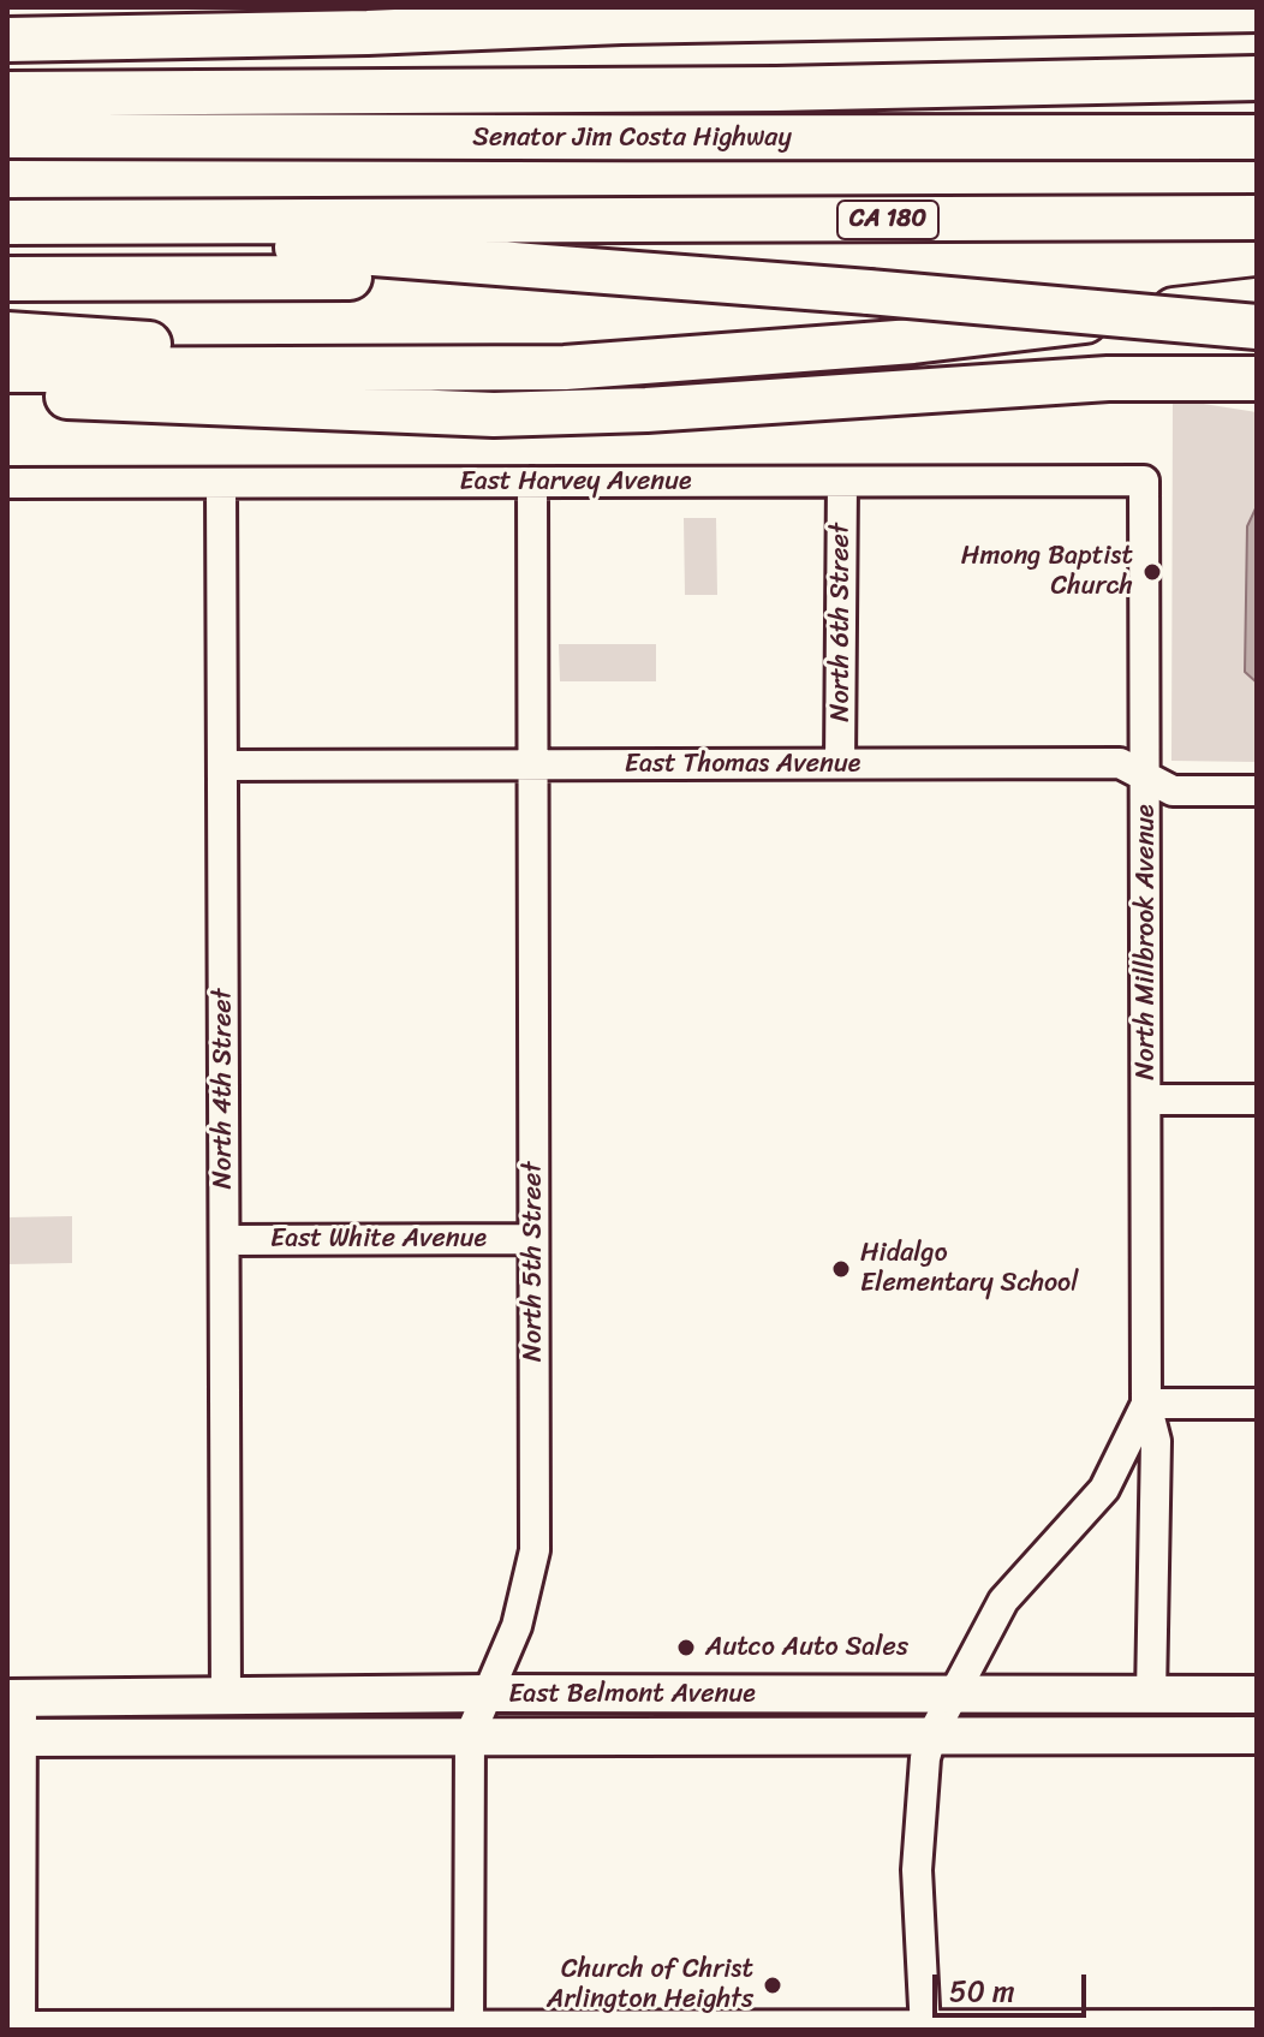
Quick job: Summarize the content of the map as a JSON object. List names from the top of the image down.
{
  "streets": {
    "highway": ["Senator Jim Costa Highway", "CA 180"],
    "main road": ["East Belmont Avenue"],
    "street": [
      "East Harvey Avenue",
      "North 6th Street",
      "East Thomas Avenue",
      "North Millbrook Avenue",
      "North 4th Street",
      "East White Avenue",
      "North 5th Street"
    ]
  },
  "crossings": [
    ["East Harvey Avenue", "North 6th Street"],
    ["East Harvey Avenue", "North Millbrook Avenue"],
    ["East Harvey Avenue", "North 4th Street"],
    ["East Harvey Avenue", "North 5th Street"],
    ["North 6th Street", "East Thomas Avenue"],
    ["East Thomas Avenue", "North Millbrook Avenue"],
    ["East Thomas Avenue", "North 4th Street"],
    ["East Thomas Avenue", "North 5th Street"],
    ["North Millbrook Avenue", "East Belmont Avenue"],
    ["North 4th Street", "East White Avenue"],
    ["North 4th Street", "East Belmont Avenue"],
    ["East White Avenue", "North 5th Street"],
    ["North 5th Street", "East Belmont Avenue"]
  ],
  "places": [
    "Hmong Baptist Church",
    "Hidalgo Elementary School",
    "Autco Auto Sales",
    "Church of Christ Arlington Heights"
  ],
  "scale_bar": "50 m"
}
